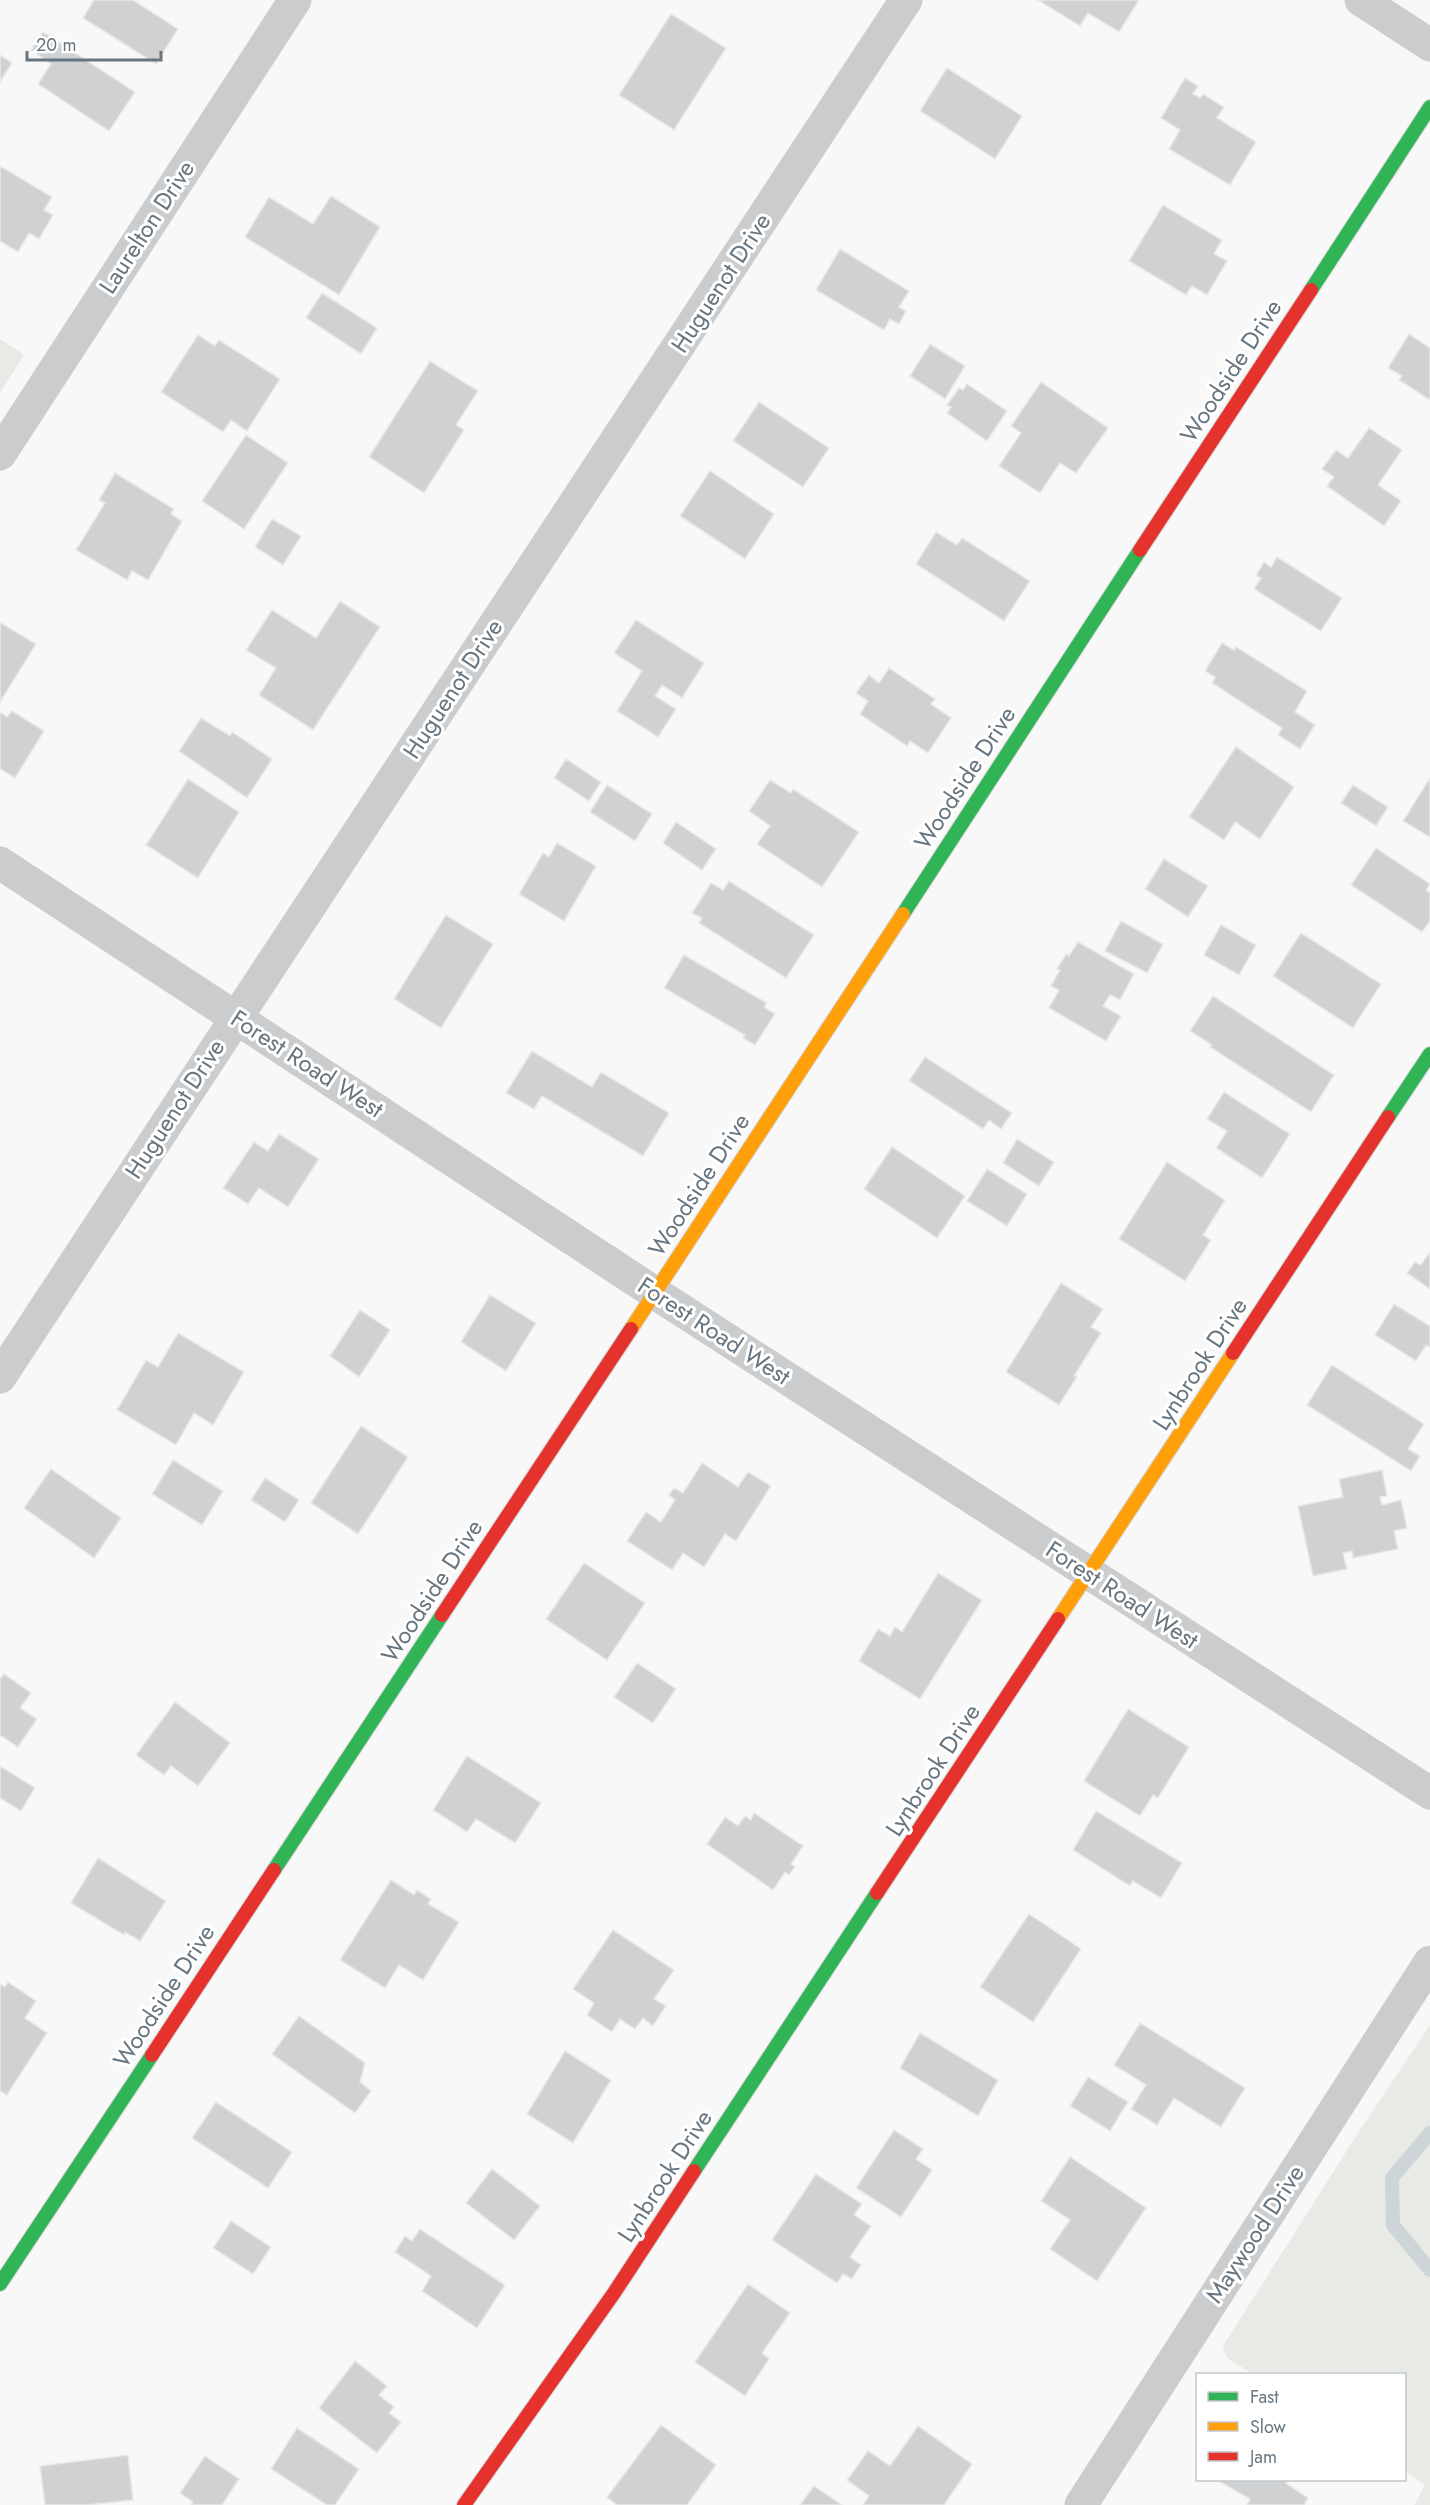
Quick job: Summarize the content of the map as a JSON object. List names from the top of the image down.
{
  "streets": {
    "street": [
      "Laurelton Drive",
      "Huguenot Drive",
      "Woodside Drive",
      "Forest Road West",
      "Lynbrook Drive",
      "Maywood Drive"
    ]
  },
  "crossings": [
    ["Huguenot Drive", "Forest Road West"],
    ["Woodside Drive", "Forest Road West"],
    ["Forest Road West", "Lynbrook Drive"]
  ],
  "legend": ["Fast", "Slow", "Jam"],
  "scale_bar": "20 m"
}
